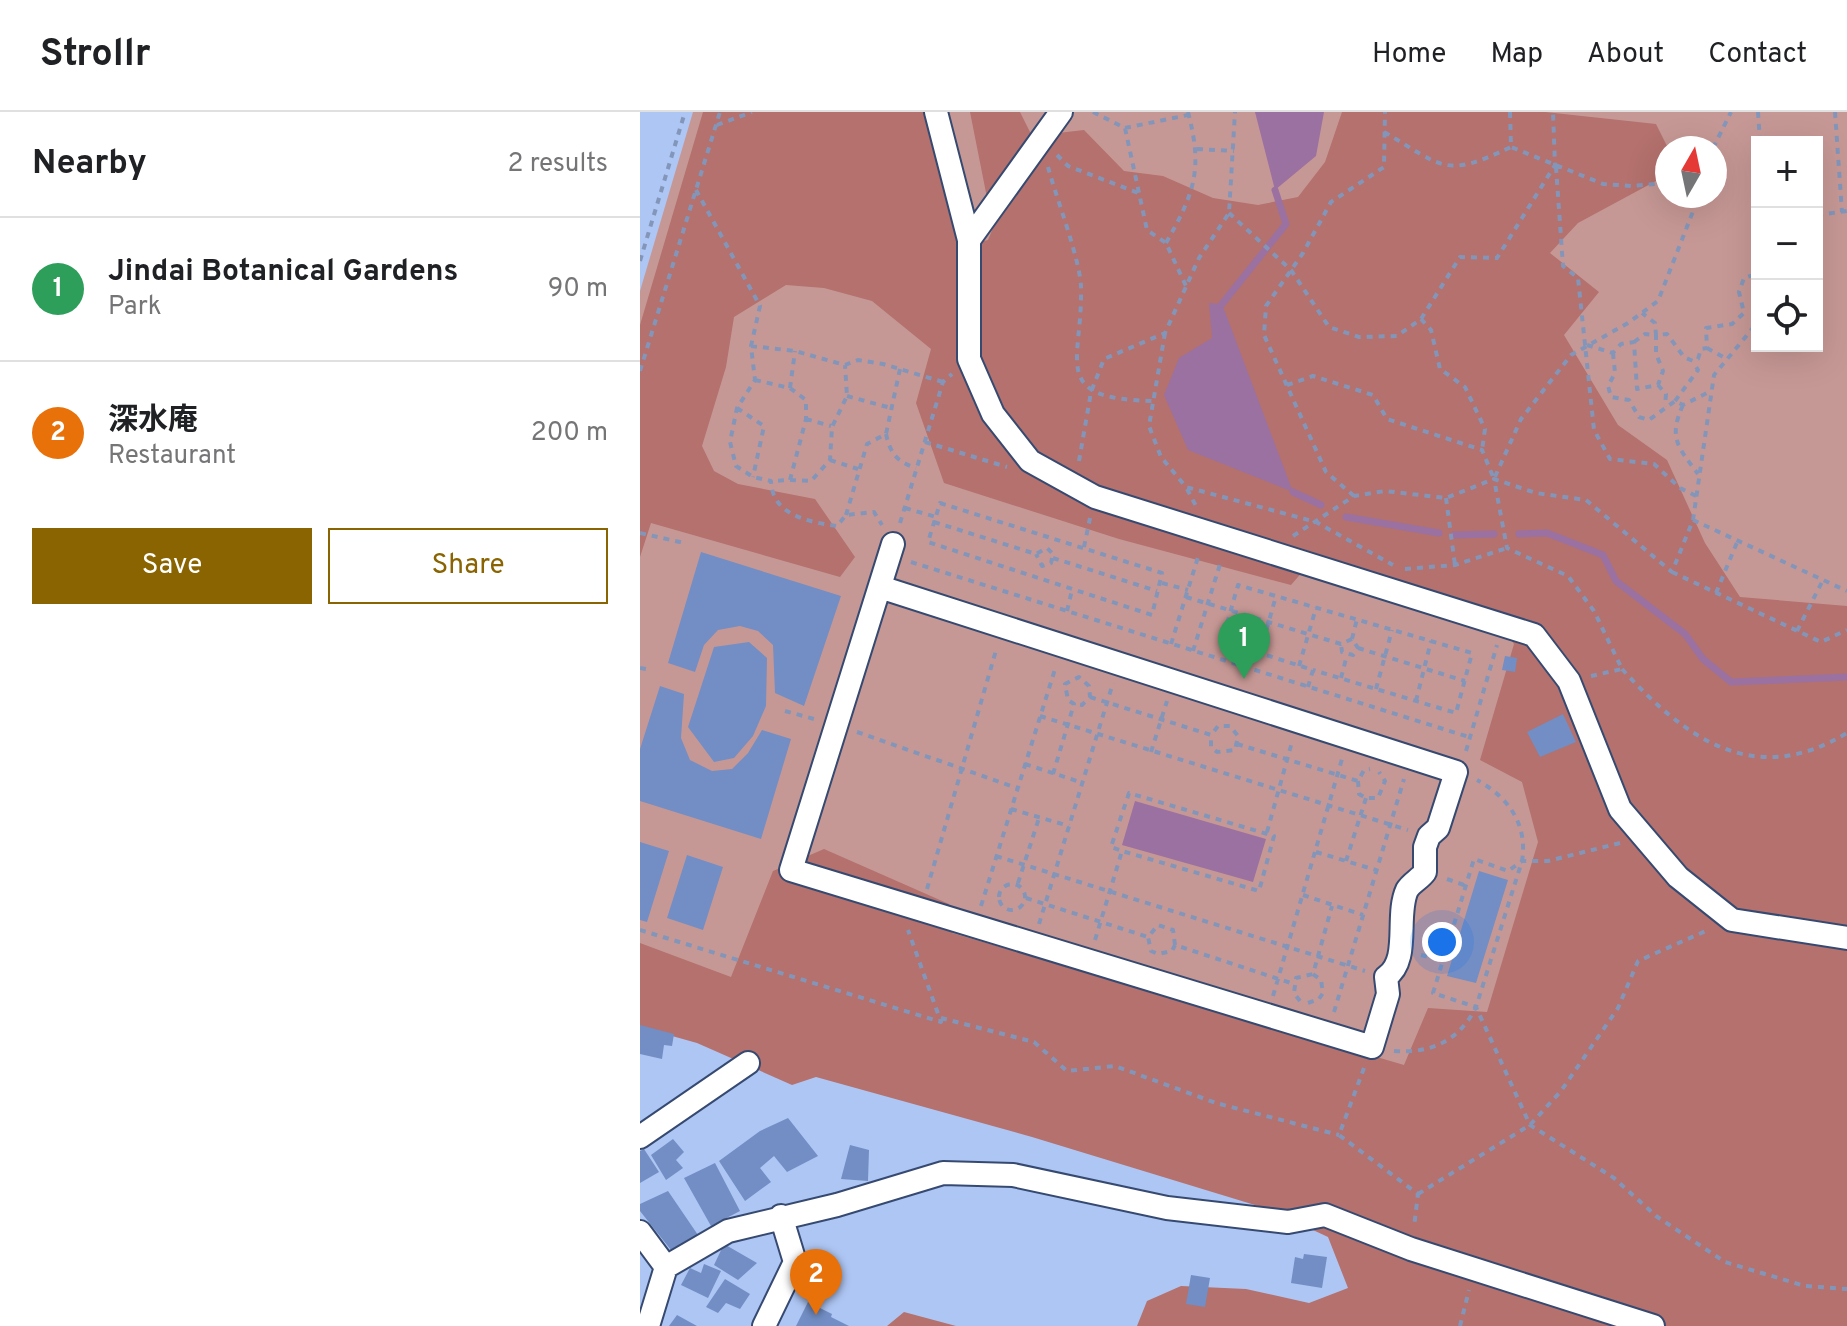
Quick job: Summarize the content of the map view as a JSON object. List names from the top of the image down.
{
  "north": "top",
  "page": {
    "header": "Strollr",
    "nav": [
      "Home",
      "Map",
      "About",
      "Contact"
    ],
    "heading": ["Nearby", "2 results"],
    "map_buttons": ["+", "−"],
    "list": [
      {
        "mark": "1",
        "name": "Jindai Botanical Gardens",
        "note": "Park",
        "value": "90 m"
      },
      {
        "mark": "2",
        "name": "深水庵",
        "note": "Restaurant",
        "value": "200 m"
      }
    ],
    "buttons": ["Save", "Share"],
    "pins": ["1", "2"]
  }
}
